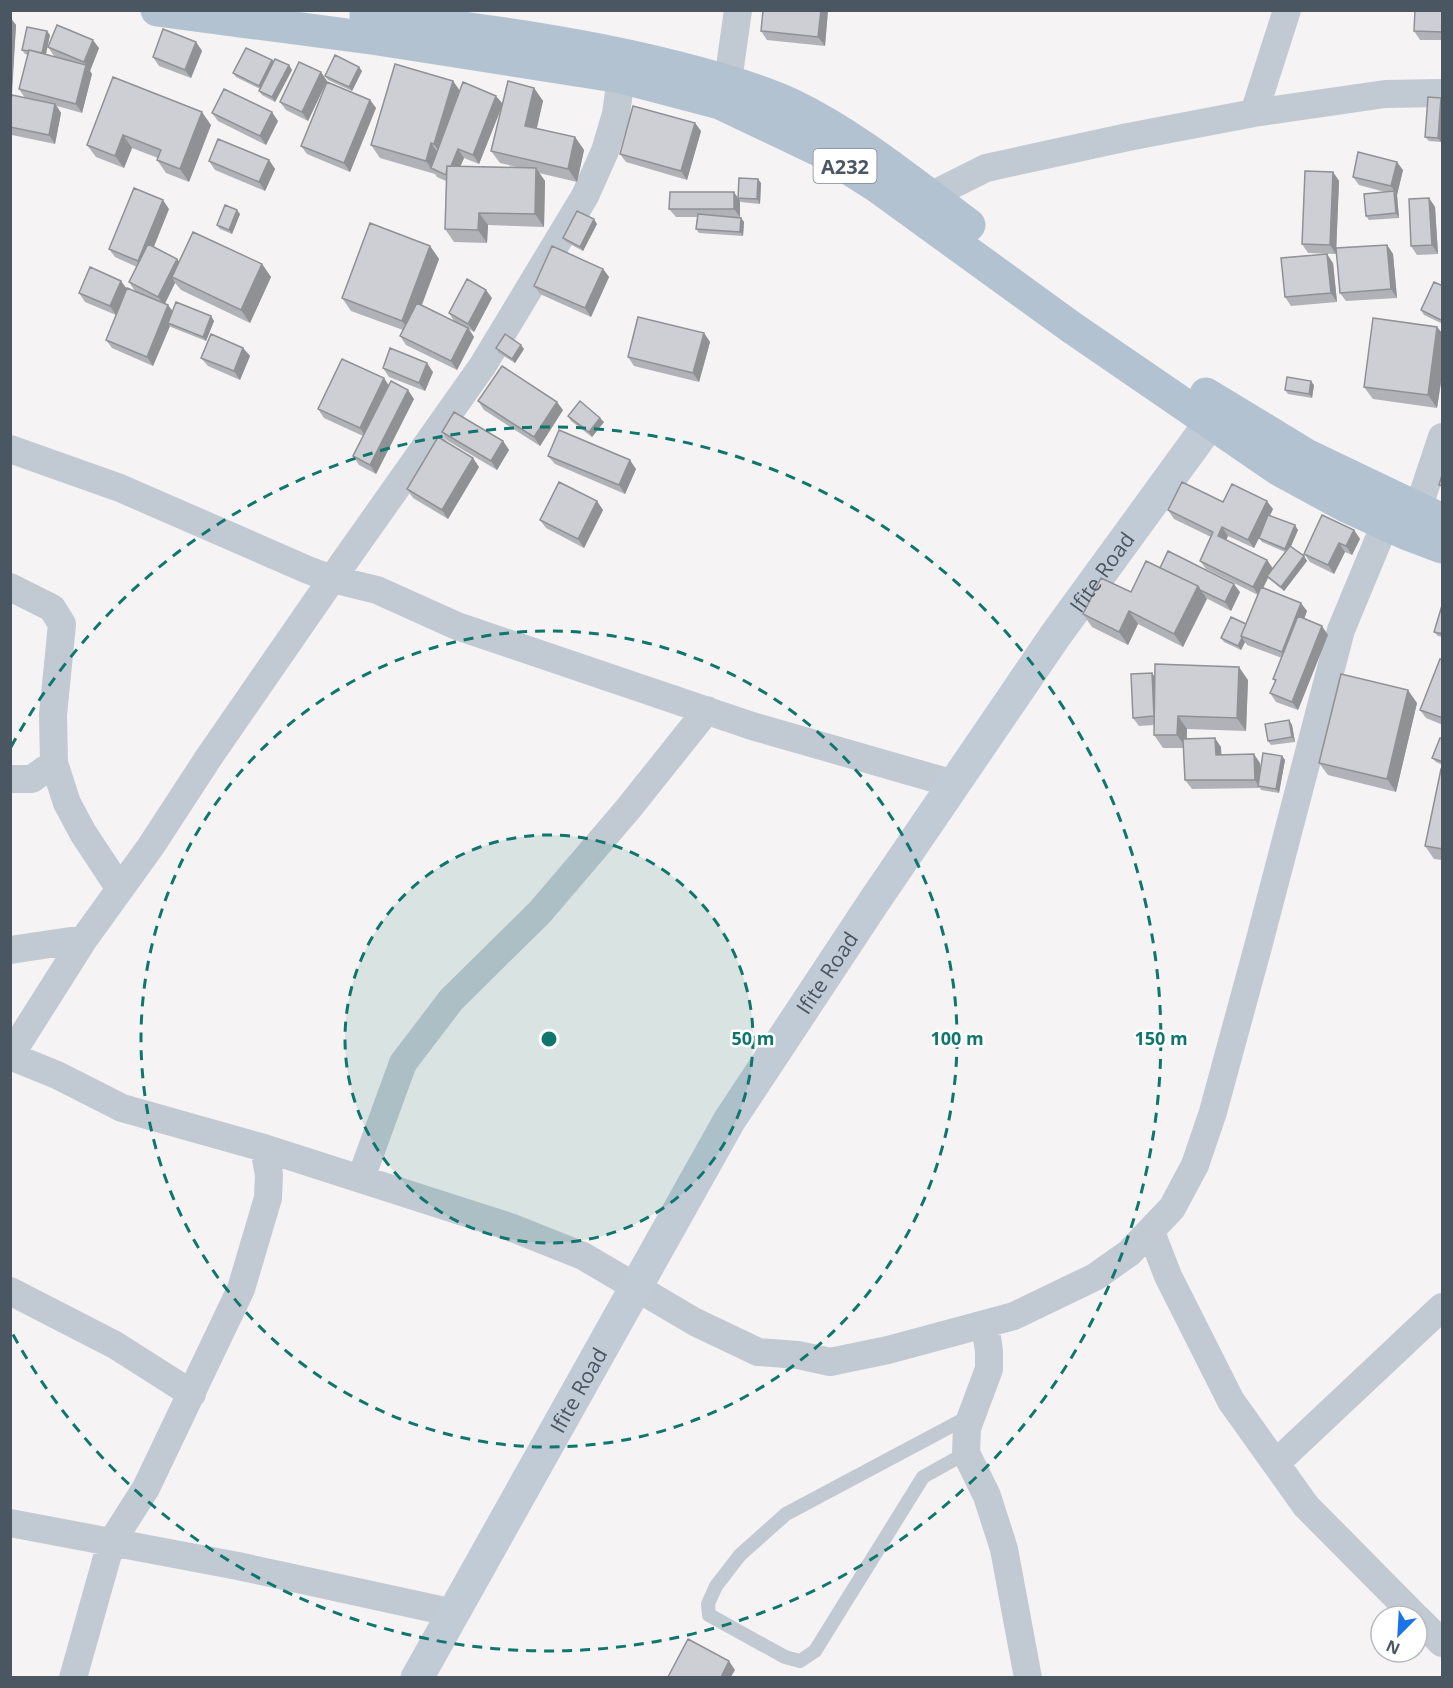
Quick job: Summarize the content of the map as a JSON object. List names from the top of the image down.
{
  "streets": {
    "main road": ["A232"],
    "street": ["Ifite Road"]
  },
  "crossings": [
    ["A232", "Ifite Road"]
  ],
  "north": "bottom left",
  "rings": ["50 m", "100 m", "150 m"]
}
